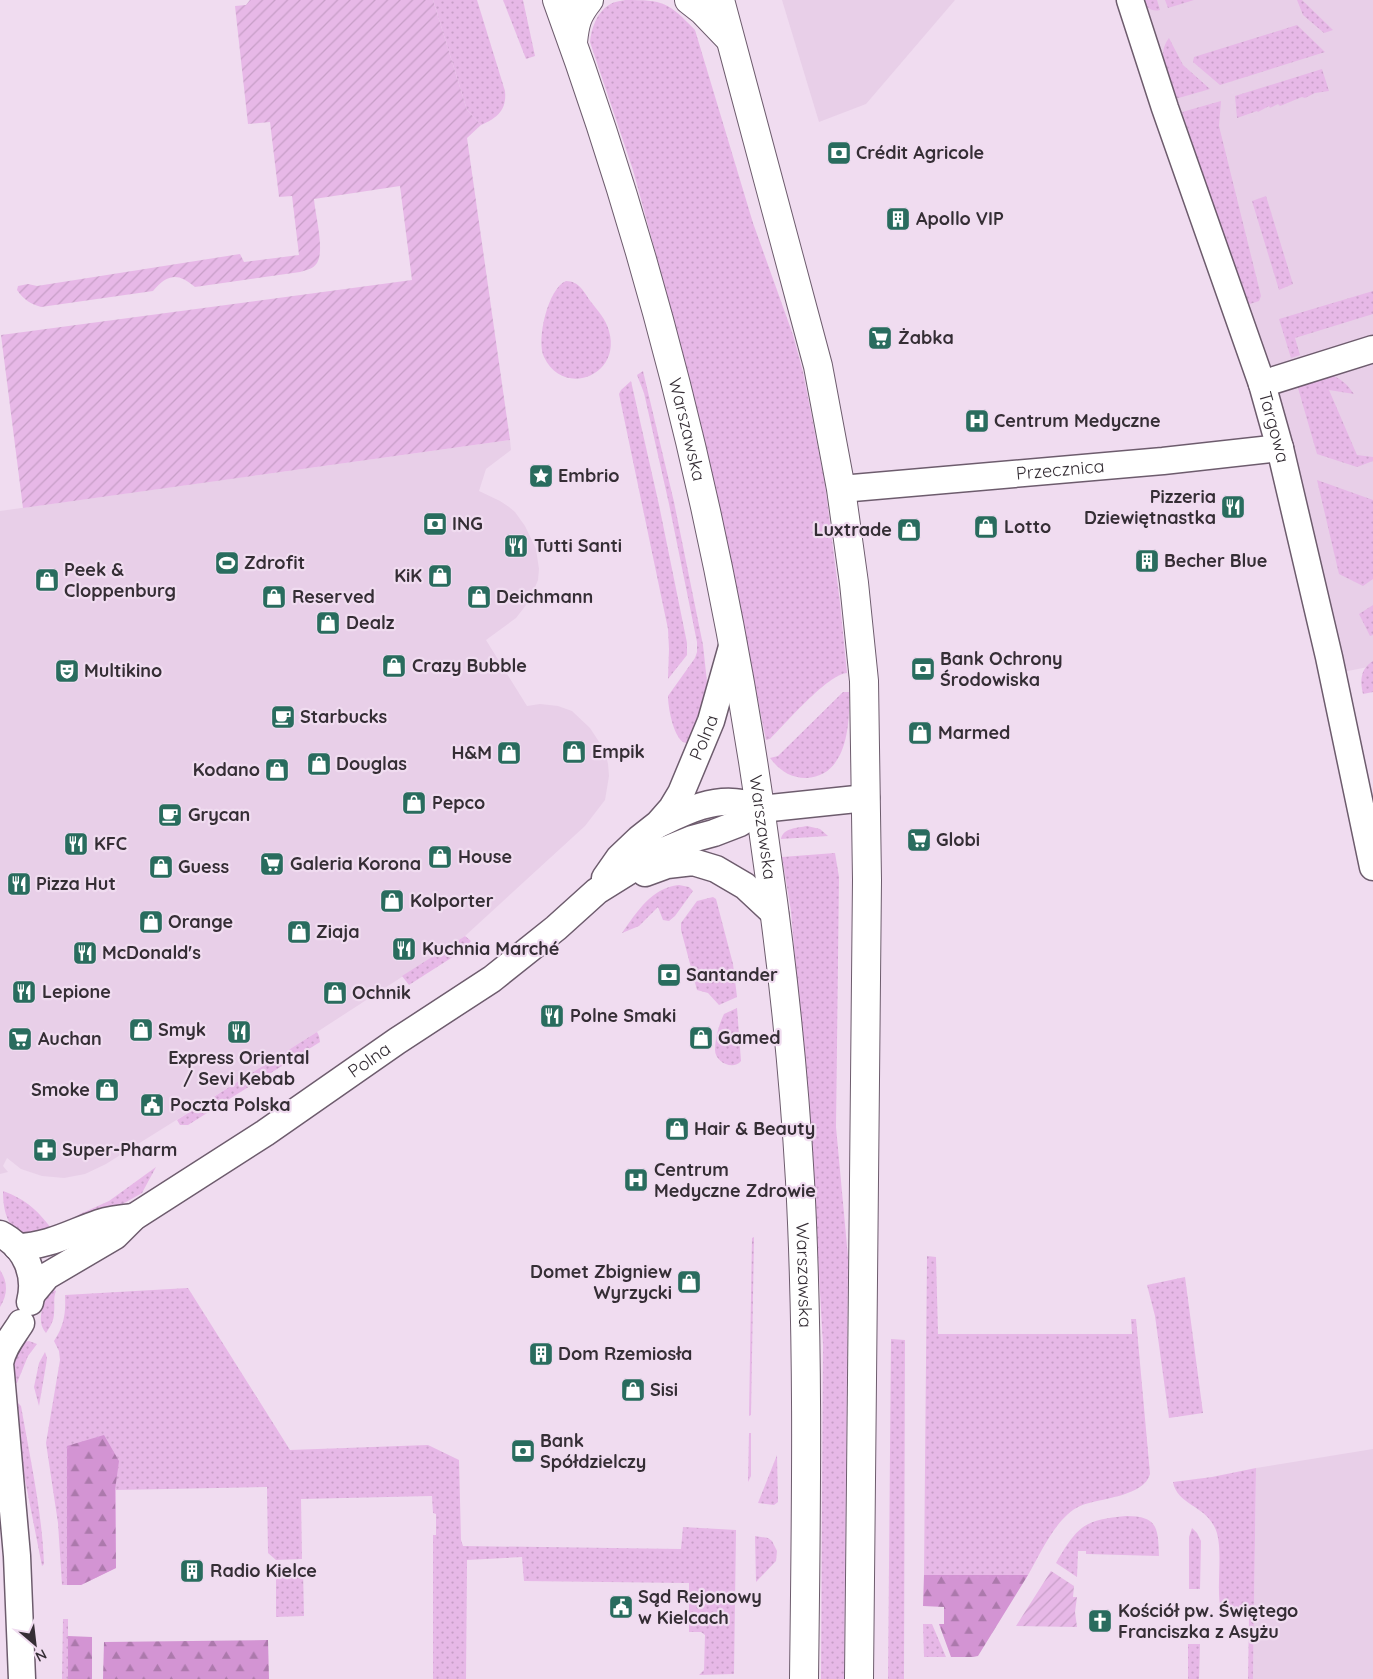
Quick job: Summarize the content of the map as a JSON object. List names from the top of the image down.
{
  "streets": {
    "main road": ["Warszawska"],
    "street": ["Targowa", "Przecznica", "Polna"]
  },
  "crossings": [
    ["Targowa", "Przecznica"],
    ["Warszawska", "Polna"]
  ],
  "places": {
    "bank": [
      "Crédit Agricole",
      "ING",
      "Bank Ochrony Środowiska",
      "Santander",
      "Bank Spółdzielczy"
    ],
    "building": [
      "Apollo VIP",
      "Becher Blue",
      "Dom Rzemiosła",
      "Radio Kielce"
    ],
    "supermarket": [
      "Żabka",
      "Globi",
      "Galeria Korona",
      "Auchan"
    ],
    "hospital": ["Centrum Medyczne", "Centrum Medyczne Zdrowie"],
    "place": ["Embrio"],
    "restaurant": [
      "Pizzeria Dziewiętnastka",
      "Tutti Santi",
      "KFC",
      "Pizza Hut",
      "Kuchnia Marché",
      "McDonald's",
      "Lepione",
      "Polne Smaki",
      "Express Oriental / Sevi Kebab"
    ],
    "shop": [
      "Lotto",
      "Luxtrade",
      "KiK",
      "Peek & Cloppenburg",
      "Reserved",
      "Deichmann",
      "Dealz",
      "Crazy Bubble",
      "Marmed",
      "Empik",
      "H&M",
      "Douglas",
      "Kodano",
      "Pepco",
      "House",
      "Guess",
      "Kolporter",
      "Orange",
      "Ziaja",
      "Ochnik",
      "Smyk",
      "Gamed",
      "Smoke",
      "Hair & Beauty",
      "Domet Zbigniew Wyrzycki",
      "Sisi"
    ],
    "sports": ["Zdrofit"],
    "theatre": ["Multikino"],
    "cafe": ["Starbucks", "Grycan"],
    "public building": ["Poczta Polska", "Sąd Rejonowy w Kielcach"],
    "pharmacy": ["Super-Pharm"],
    "church": ["Kościół pw. Świętego Franciszka z Asyżu"]
  },
  "north": "bottom right"
}
